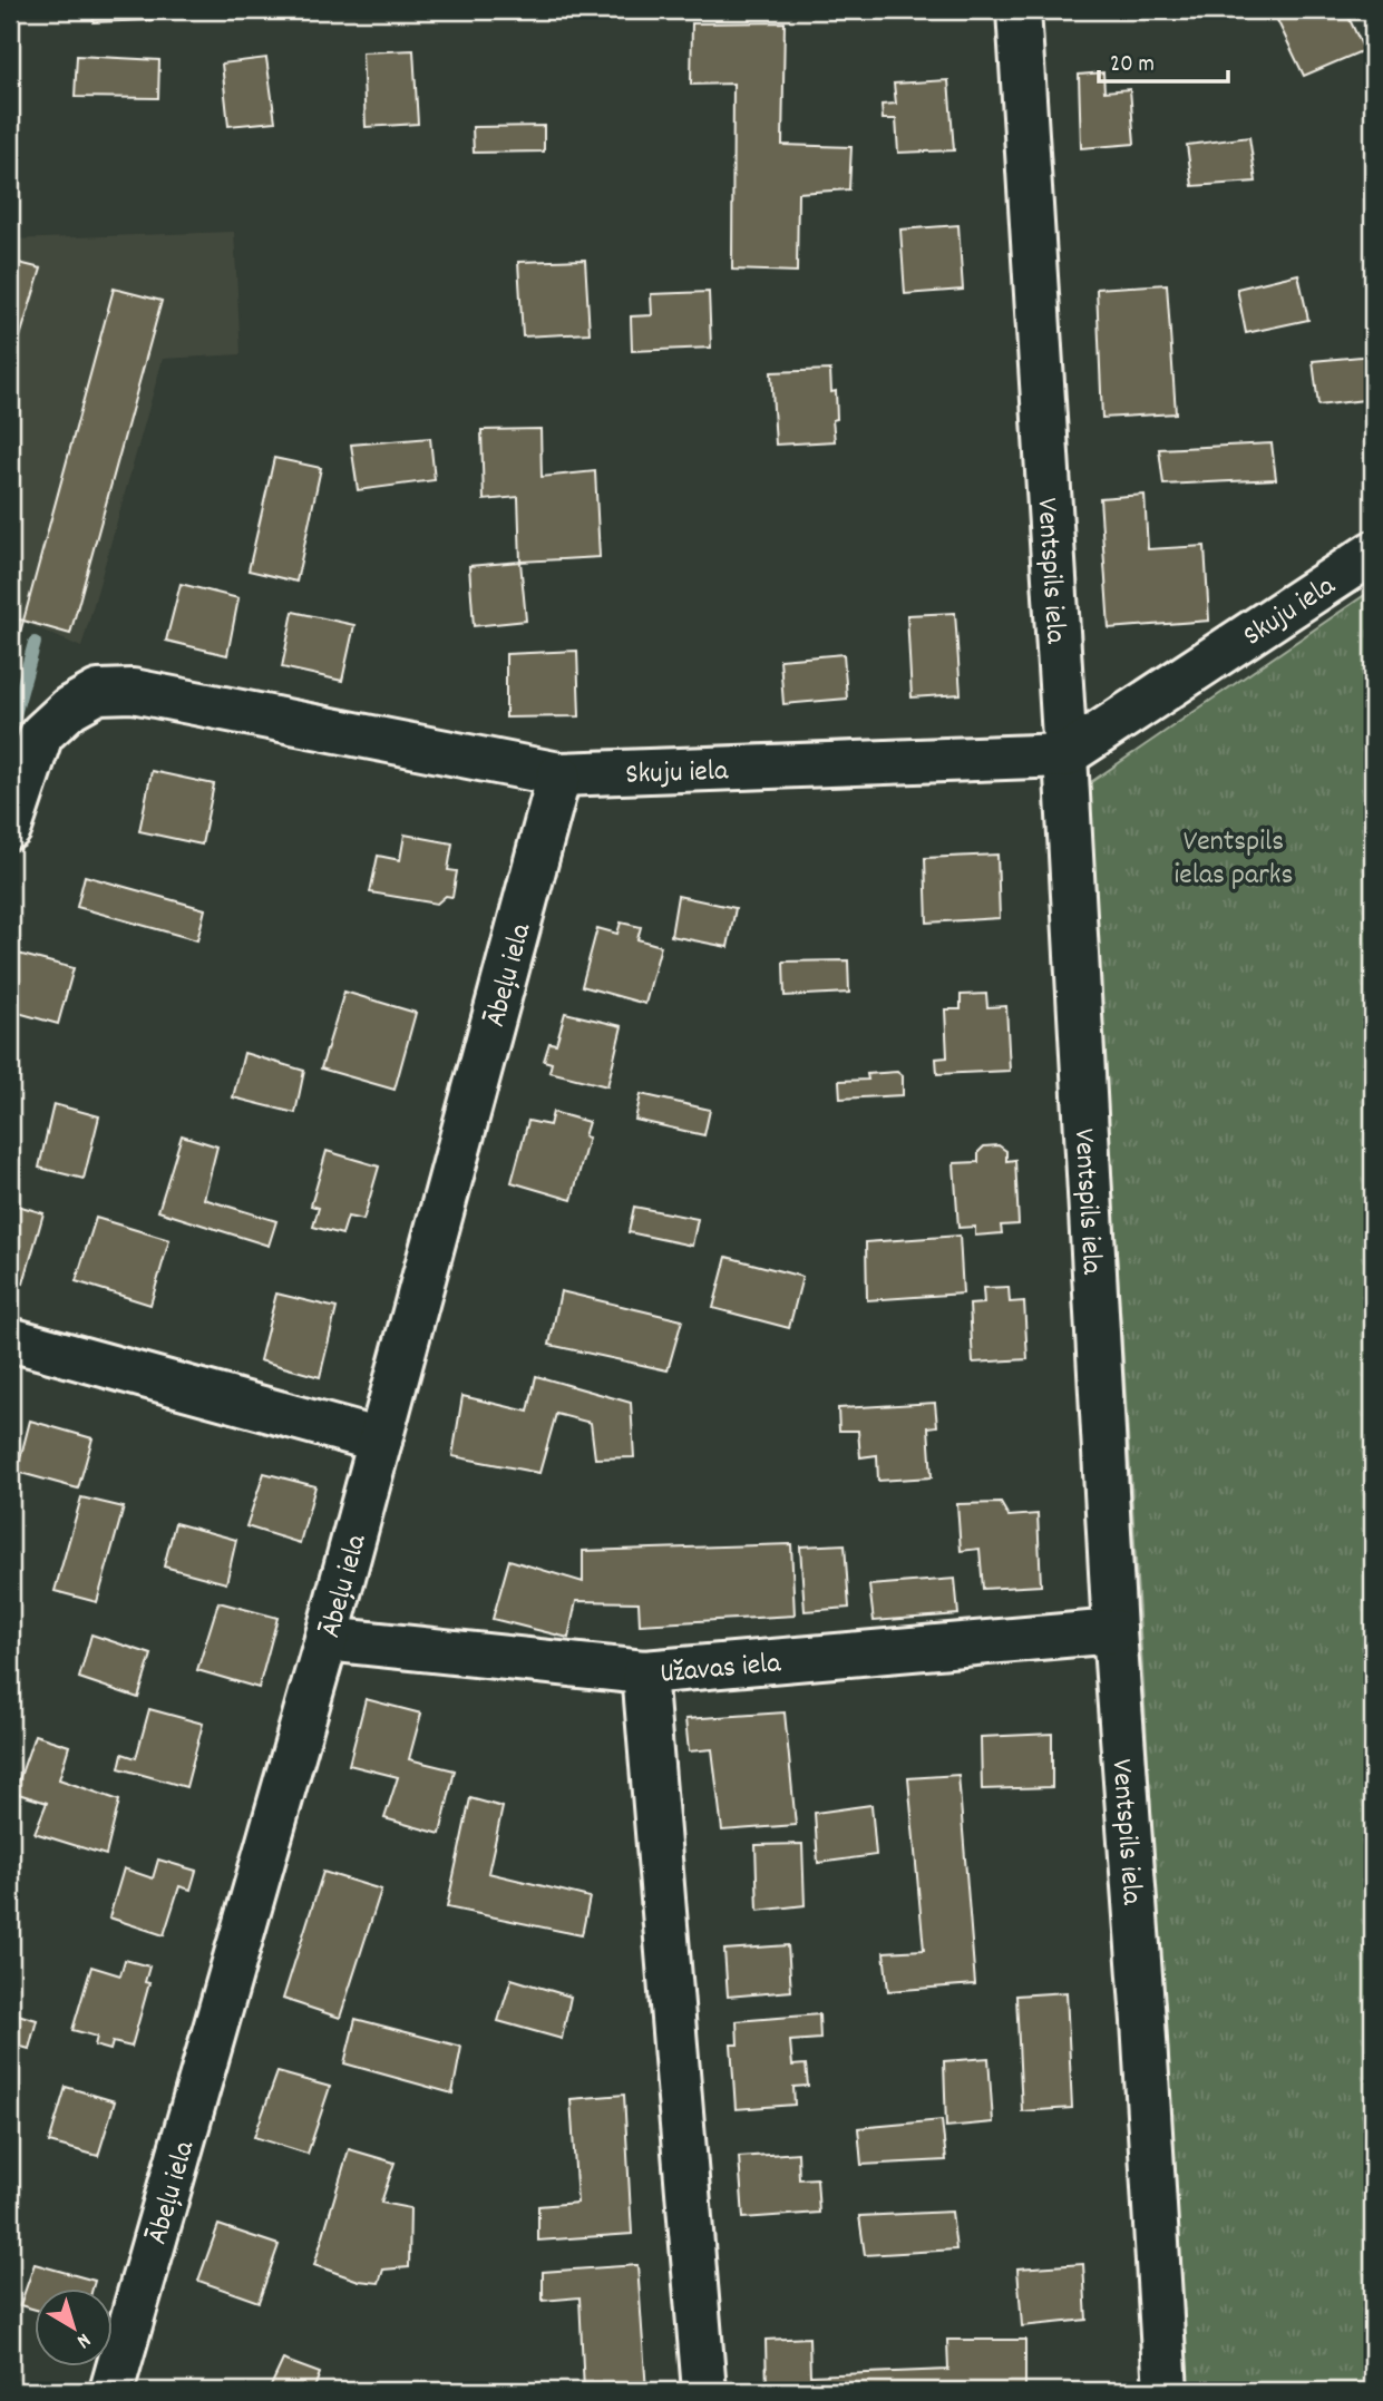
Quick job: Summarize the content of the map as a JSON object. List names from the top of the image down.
{
  "streets": {
    "street": [
      "Ventspils iela",
      "Skuju iela",
      "Ābeļu iela",
      "Užavas iela"
    ]
  },
  "crossings": [
    ["Ventspils iela", "Skuju iela"],
    ["Ventspils iela", "Užavas iela"],
    ["Skuju iela", "Ābeļu iela"],
    ["Ābeļu iela", "Užavas iela"]
  ],
  "parks": ["Ventspils ielas parks"],
  "scale_bar": "20 m",
  "north": "bottom right"
}
